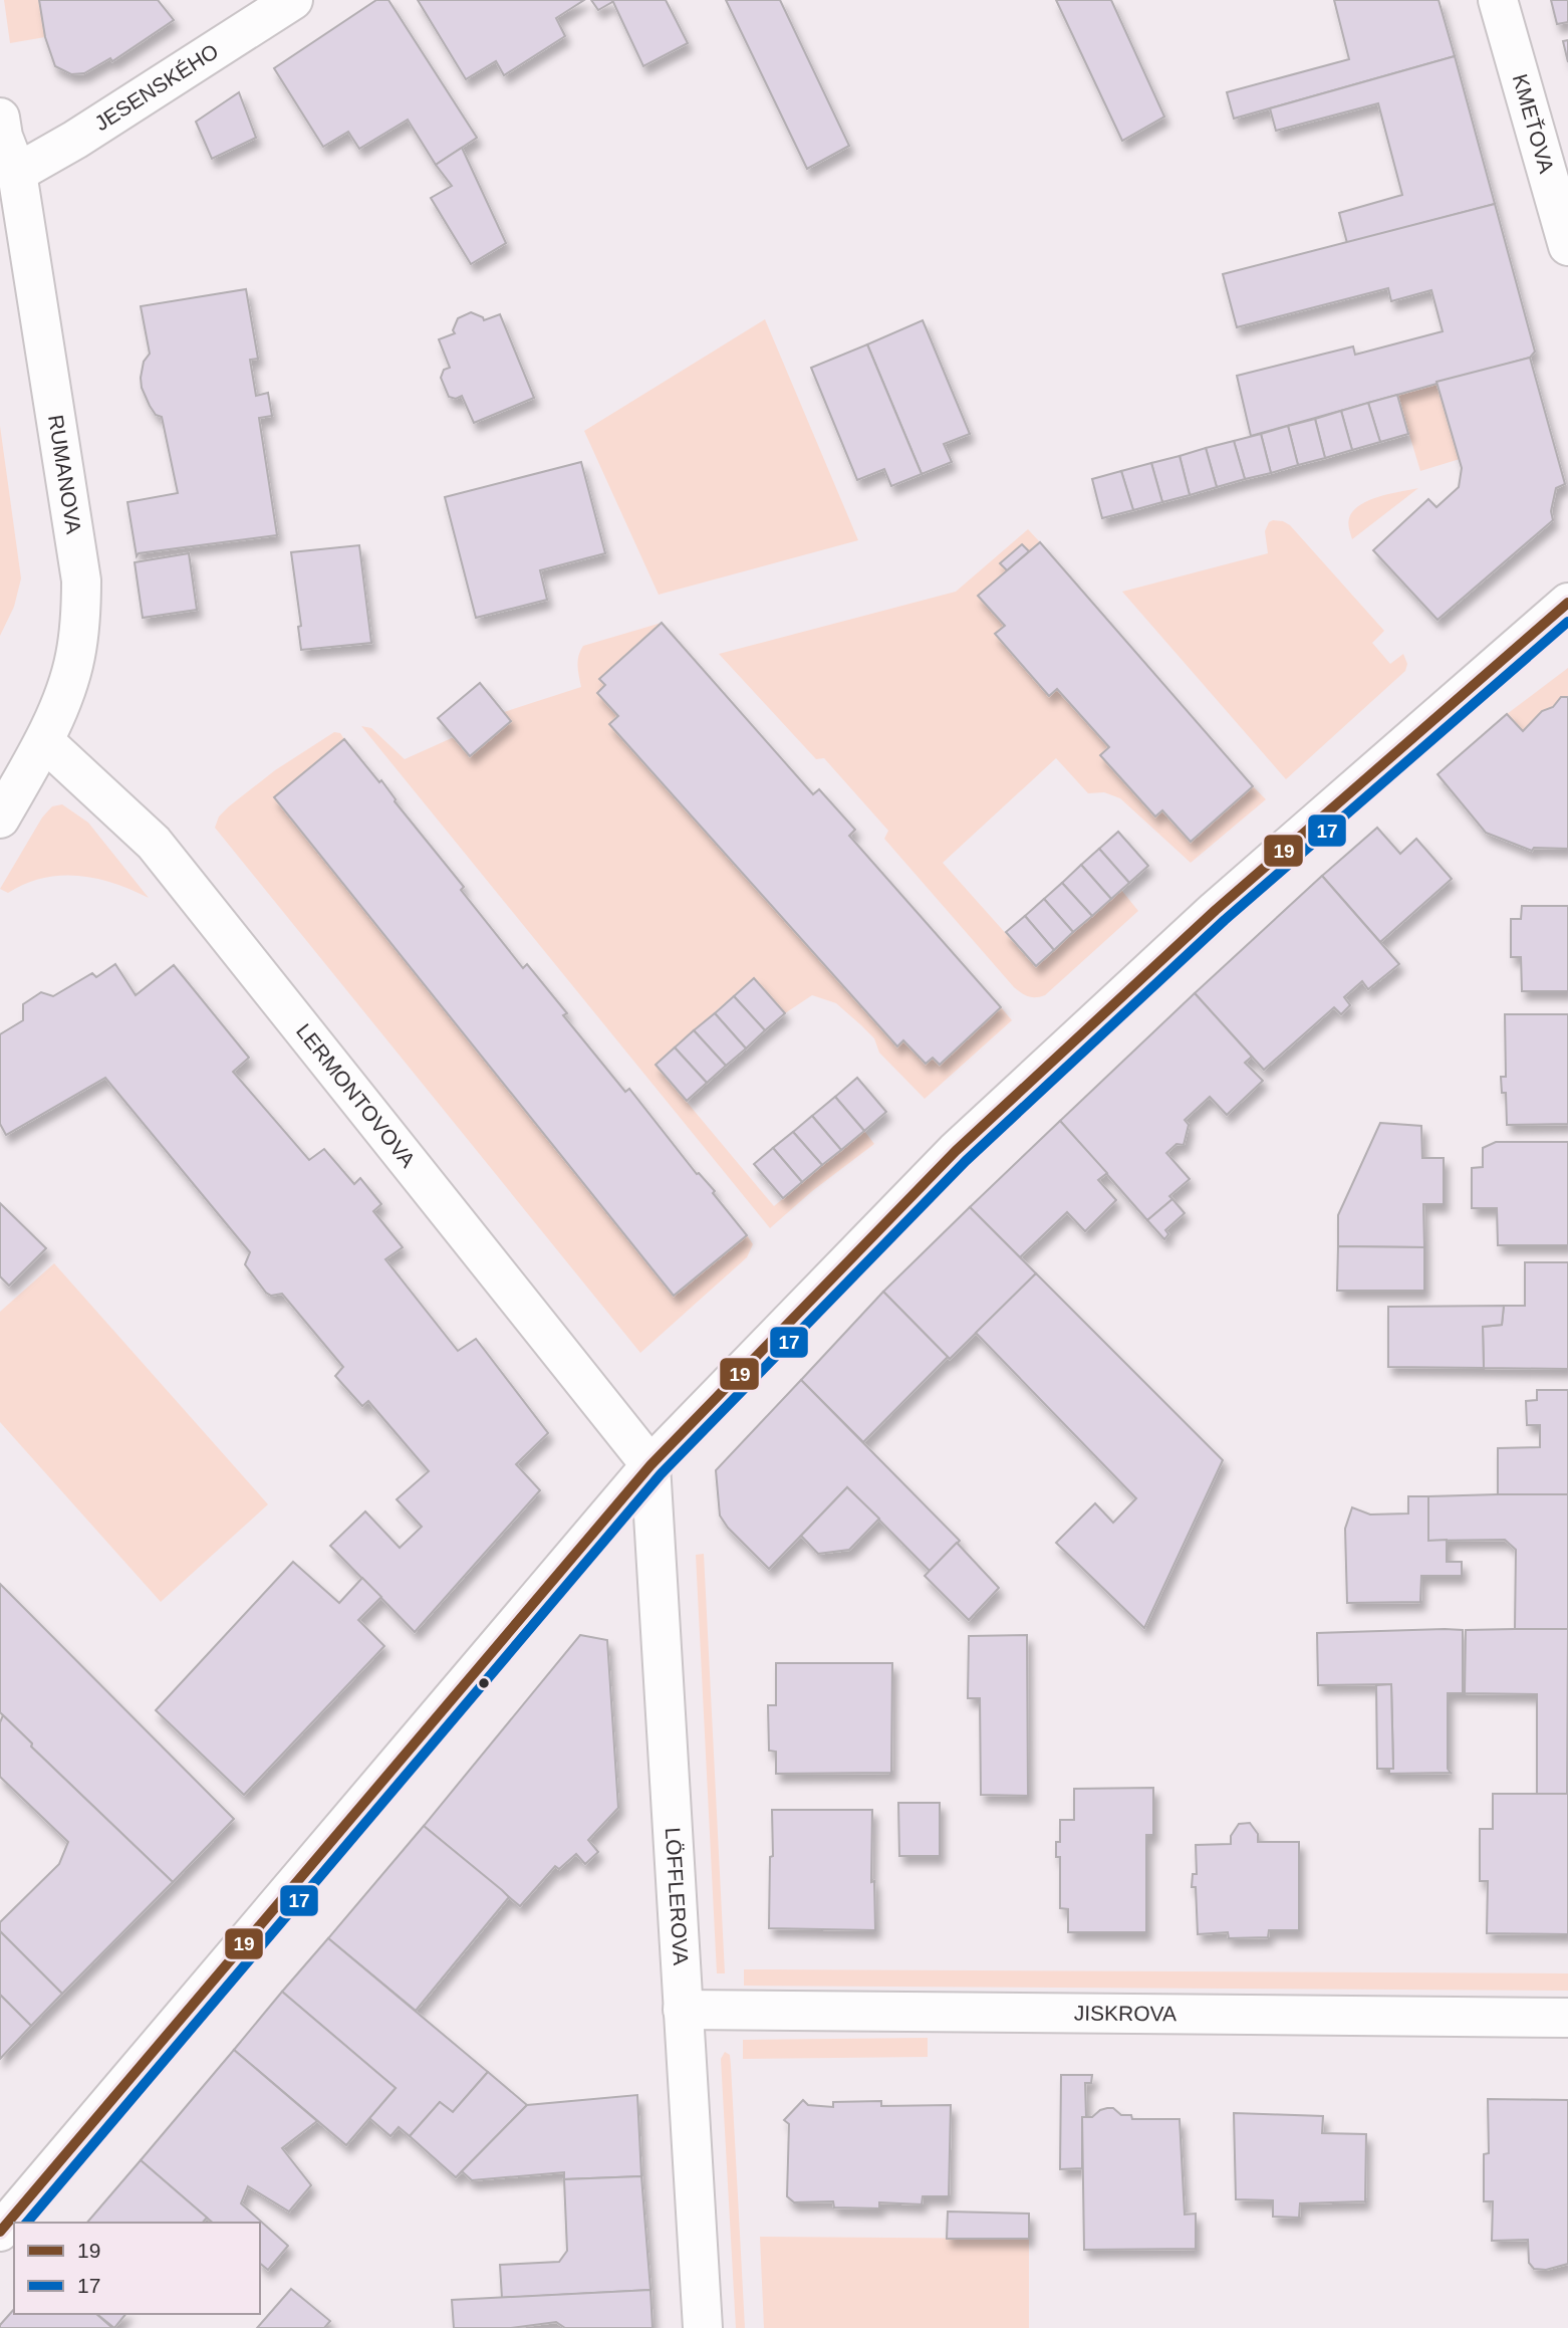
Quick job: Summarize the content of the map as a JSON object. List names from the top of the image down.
{
  "streets": {
    "street": [
      "JESENSKÉHO",
      "KMEŤOVA",
      "RUMANOVA",
      "LERMONTOVOVA",
      "LÖFFLEROVA",
      "JISKROVA"
    ]
  },
  "crossings": [
    ["JESENSKÉHO", "RUMANOVA"],
    ["RUMANOVA", "LERMONTOVOVA"],
    ["LERMONTOVOVA", "LÖFFLEROVA"],
    ["LÖFFLEROVA", "JISKROVA"]
  ],
  "lines": ["transit line 19", "transit line 17"],
  "legend": ["19", "17"]
}
